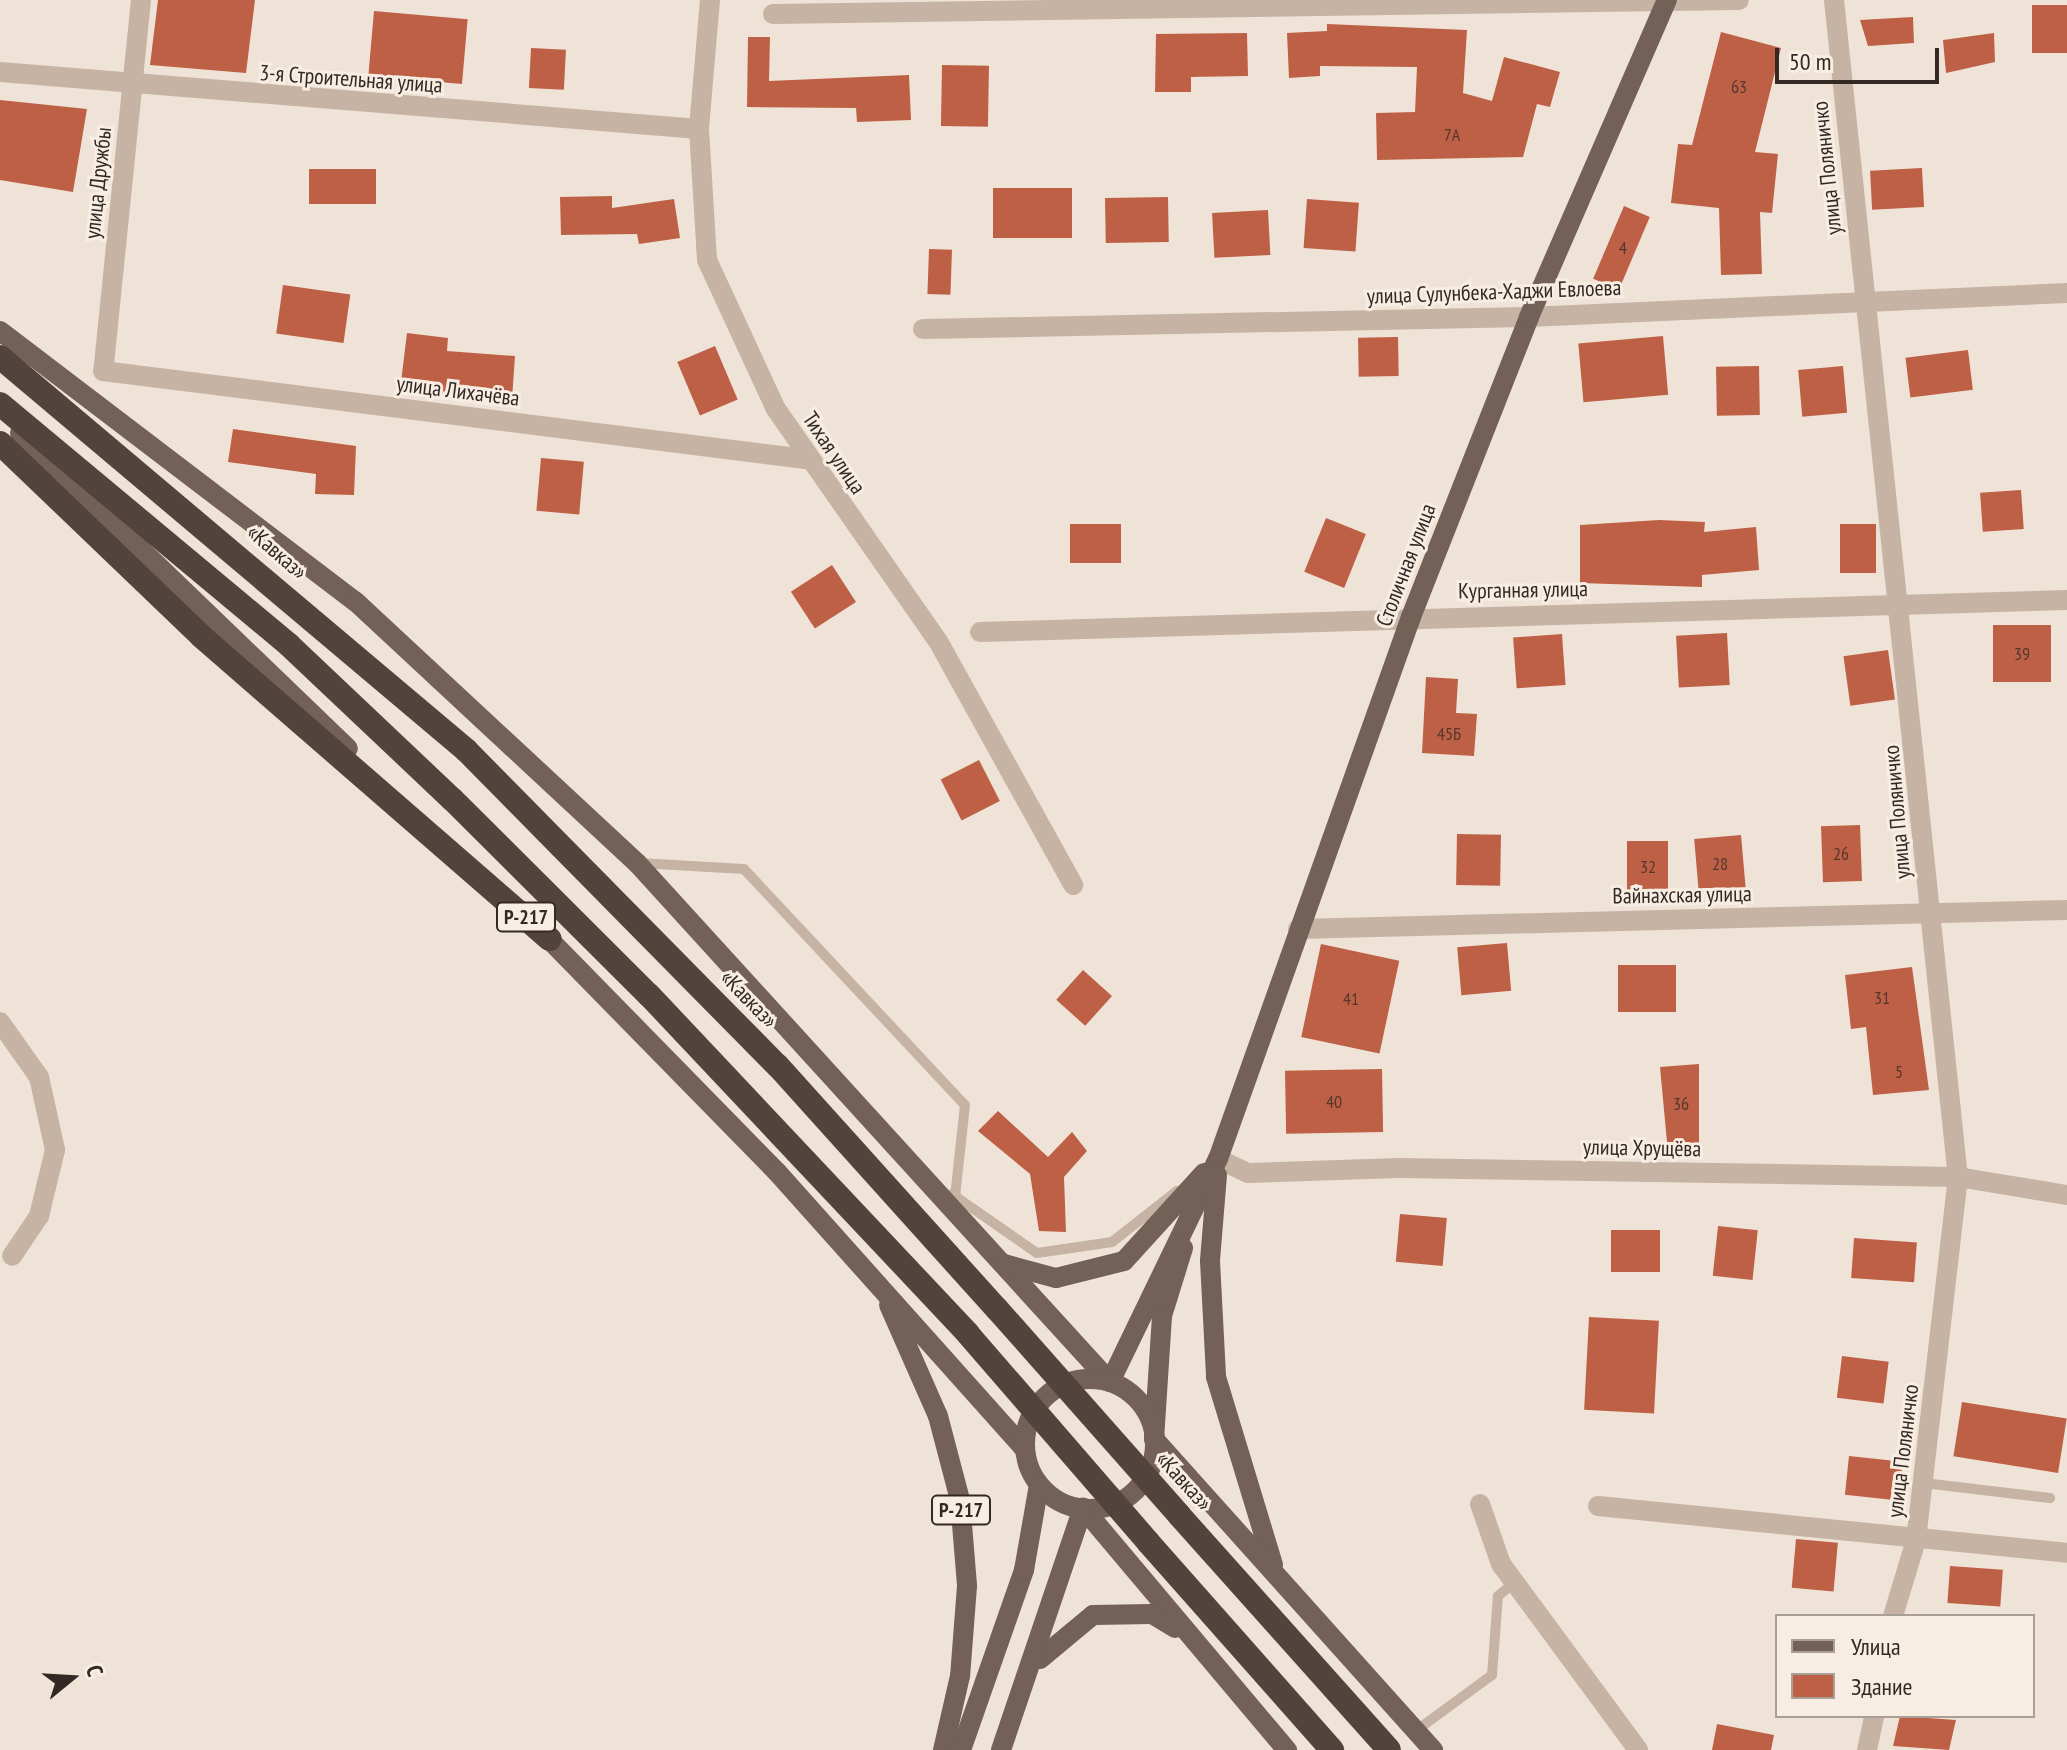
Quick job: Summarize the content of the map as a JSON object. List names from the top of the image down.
{
  "streets": {
    "highway": ["«Кавказ»", "Р-217"],
    "main road": ["Столичная улица"],
    "street": [
      "3-я Строительная улица",
      "улица Поляничко",
      "улица Дружбы",
      "улица Сулунбека-Хаджи Евлоева",
      "улица Лихачёва",
      "Тихая улица",
      "Курганная улица",
      "Вайнахская улица",
      "улица Хрущёва"
    ]
  },
  "crossings": [
    ["3-я Строительная улица", "улица Дружбы"],
    ["3-я Строительная улица", "Тихая улица"],
    ["улица Поляничко", "улица Сулунбека-Хаджи Евлоева"],
    ["улица Поляничко", "Курганная улица"],
    ["улица Поляничко", "Вайнахская улица"],
    ["улица Поляничко", "улица Хрущёва"],
    ["улица Дружбы", "улица Лихачёва"],
    ["улица Сулунбека-Хаджи Евлоева", "Столичная улица"],
    ["улица Лихачёва", "Тихая улица"],
    ["Столичная улица", "Курганная улица"],
    ["Столичная улица", "Вайнахская улица"],
    ["Столичная улица", "улица Хрущёва"]
  ],
  "house_numbers": [
    "63",
    "7А",
    "4",
    "39",
    "45Б",
    "26",
    "28",
    "32",
    "31",
    "41",
    "5",
    "40",
    "36"
  ],
  "legend": ["Улица", "Здание"],
  "scale_bar": "50 m",
  "north": "right"
}
